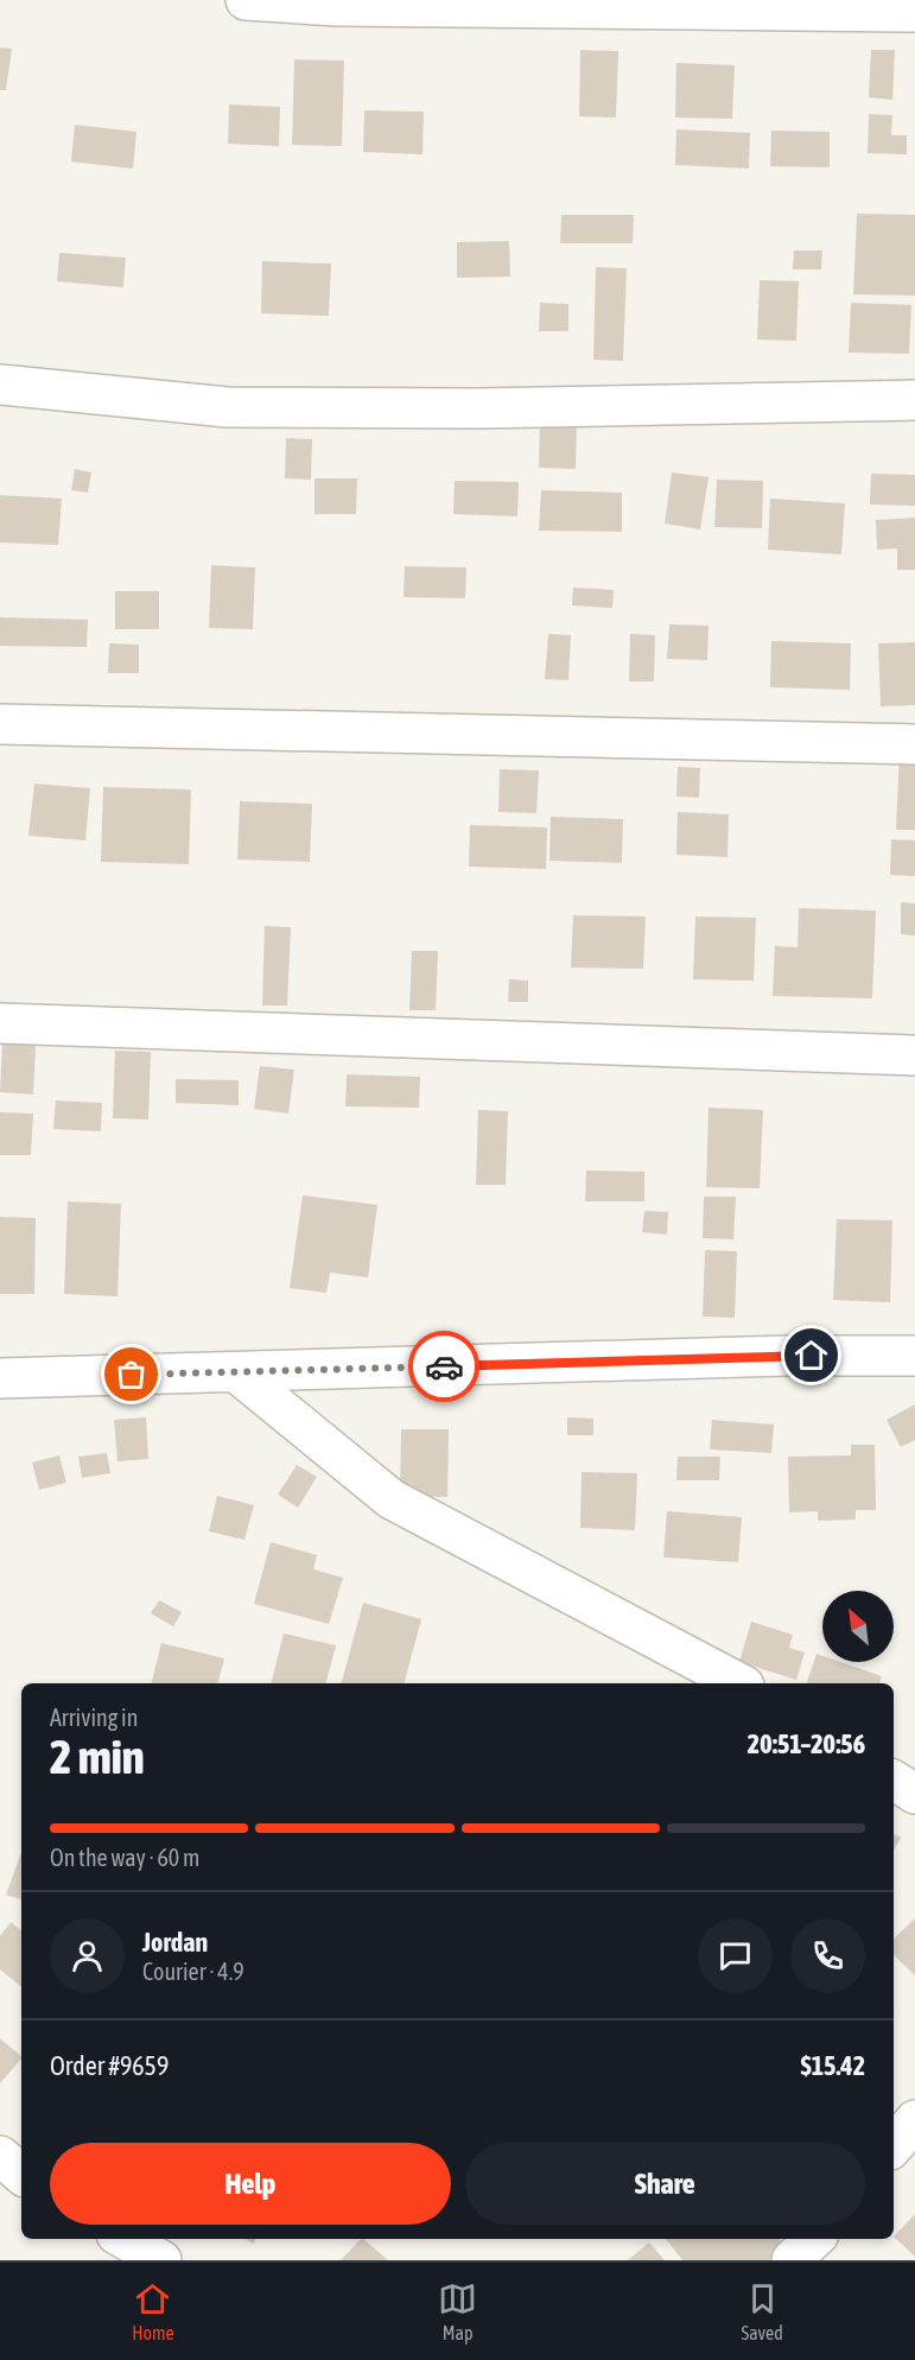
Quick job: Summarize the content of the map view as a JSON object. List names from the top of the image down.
{
  "north": "top left",
  "page": {
    "heading": ["2 min", "Arriving in", "20:51–20:56"],
    "panel": [
      "Jordan",
      "Courier · 4.9",
      "Order #9659",
      "$15.42"
    ],
    "bar": "On the way · 60 m",
    "buttons": ["Help", "Share"],
    "tabs": ["Home", "Map", "Saved"]
  }
}
